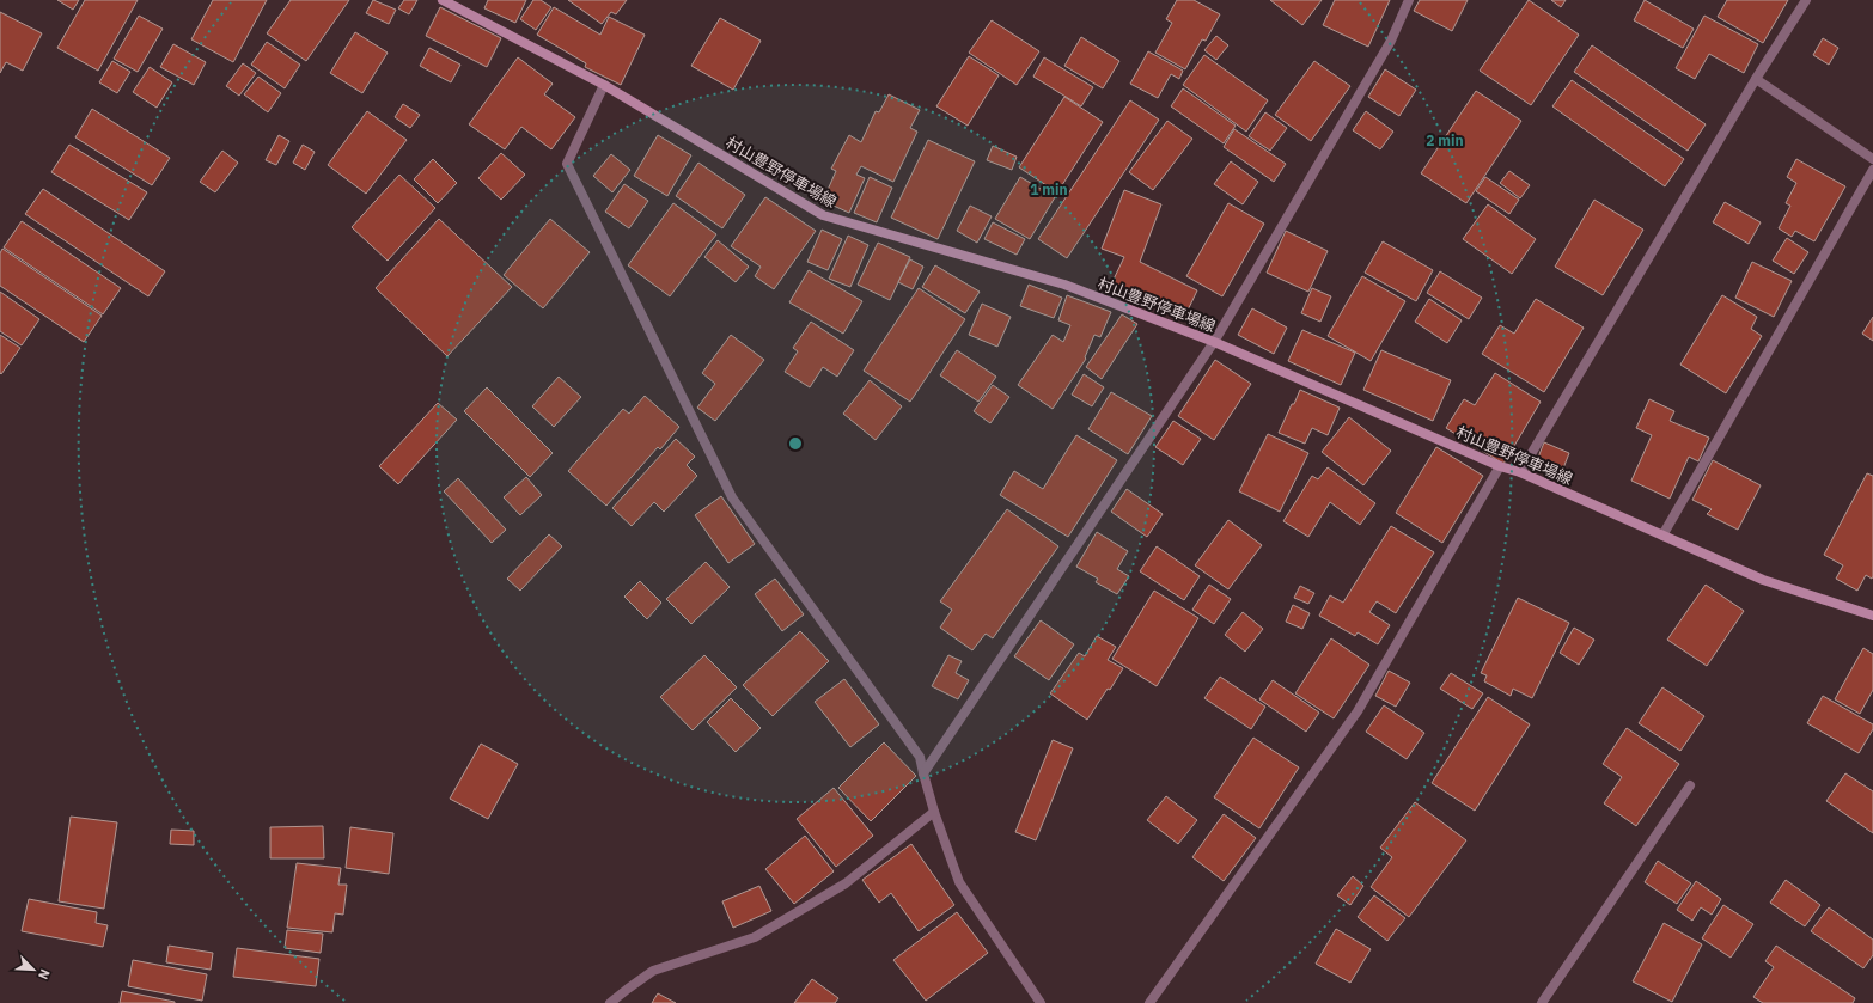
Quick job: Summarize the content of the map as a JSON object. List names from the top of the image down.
{
  "streets": {
    "main road": ["村山豊野停車場線"]
  },
  "north": "bottom right",
  "rings": ["2 min", "1 min"]
}
